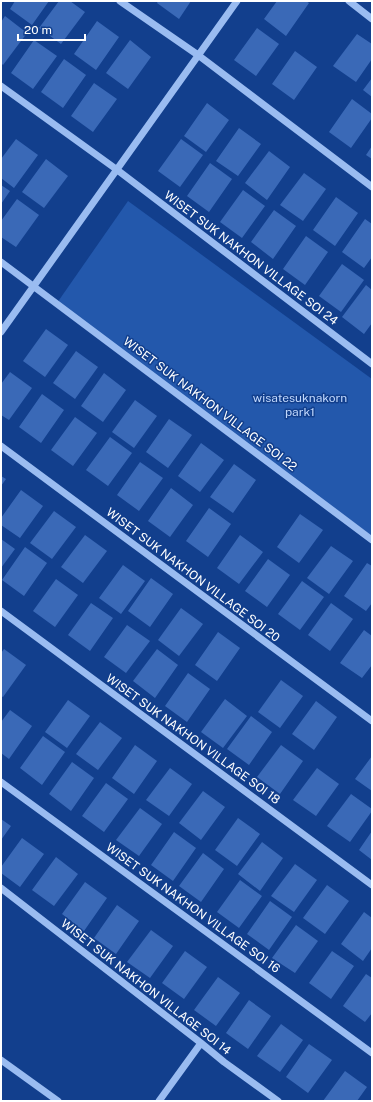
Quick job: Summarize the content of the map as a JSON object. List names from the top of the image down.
{
  "streets": {
    "street": [
      "WISET SUK NAKHON VILLAGE SOI 24",
      "WISET SUK NAKHON VILLAGE SOI 22",
      "WISET SUK NAKHON VILLAGE SOI 20",
      "WISET SUK NAKHON VILLAGE SOI 18",
      "WISET SUK NAKHON VILLAGE SOI 16",
      "WISET SUK NAKHON VILLAGE SOI 14"
    ]
  },
  "parks": ["wisatesuknakorn park1"],
  "scale_bar": "20 m"
}
